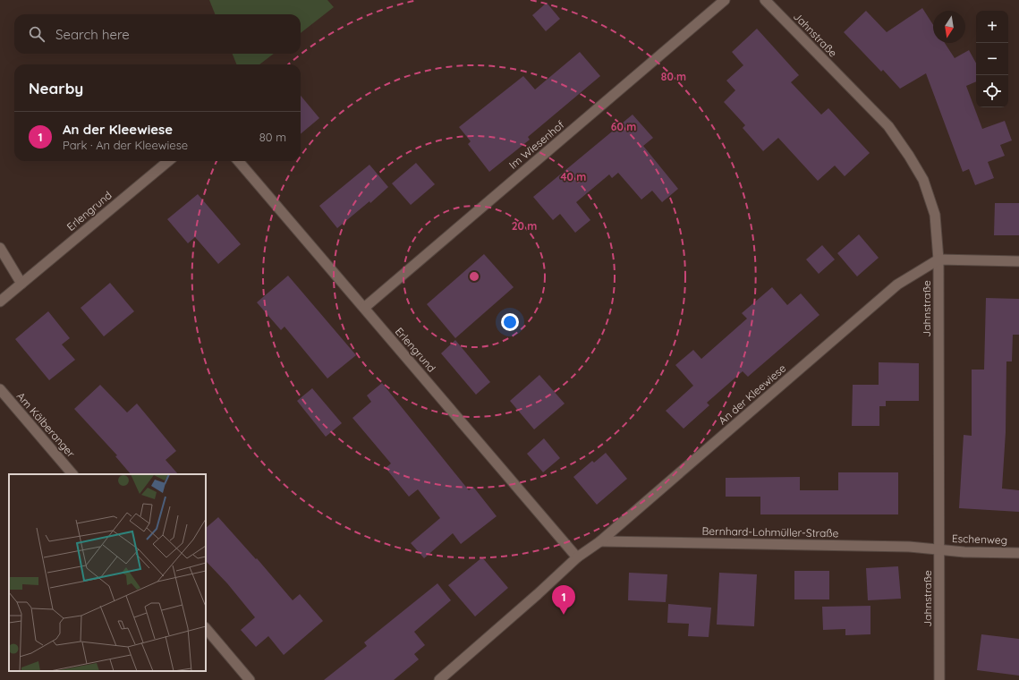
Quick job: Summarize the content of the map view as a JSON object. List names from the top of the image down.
{
  "streets": {
    "street": [
      "Jahnstraße",
      "Im Wiesenhof",
      "Erlengrund",
      "An der Kleewiese",
      "Am Kälberanger",
      "Bernhard-Lohmüller-Straße",
      "Eschenweg"
    ]
  },
  "crossings": [
    ["Jahnstraße", "An der Kleewiese"],
    ["Jahnstraße", "Bernhard-Lohmüller-Straße"],
    ["Jahnstraße", "Eschenweg"],
    ["Im Wiesenhof", "Erlengrund"],
    ["Erlengrund", "An der Kleewiese"],
    ["An der Kleewiese", "Bernhard-Lohmüller-Straße"],
    ["Bernhard-Lohmüller-Straße", "Eschenweg"]
  ],
  "north": "bottom",
  "page": {
    "map_buttons": ["+", "−"],
    "search": "Search here",
    "heading": "Nearby",
    "list": [
      {
        "mark": "1",
        "name": "An der Kleewiese",
        "note": "Park · An der Kleewiese",
        "value": "80 m"
      }
    ],
    "pins": "1"
  },
  "rings": [
    "80 m",
    "60 m",
    "40 m",
    "20 m"
  ]
}
